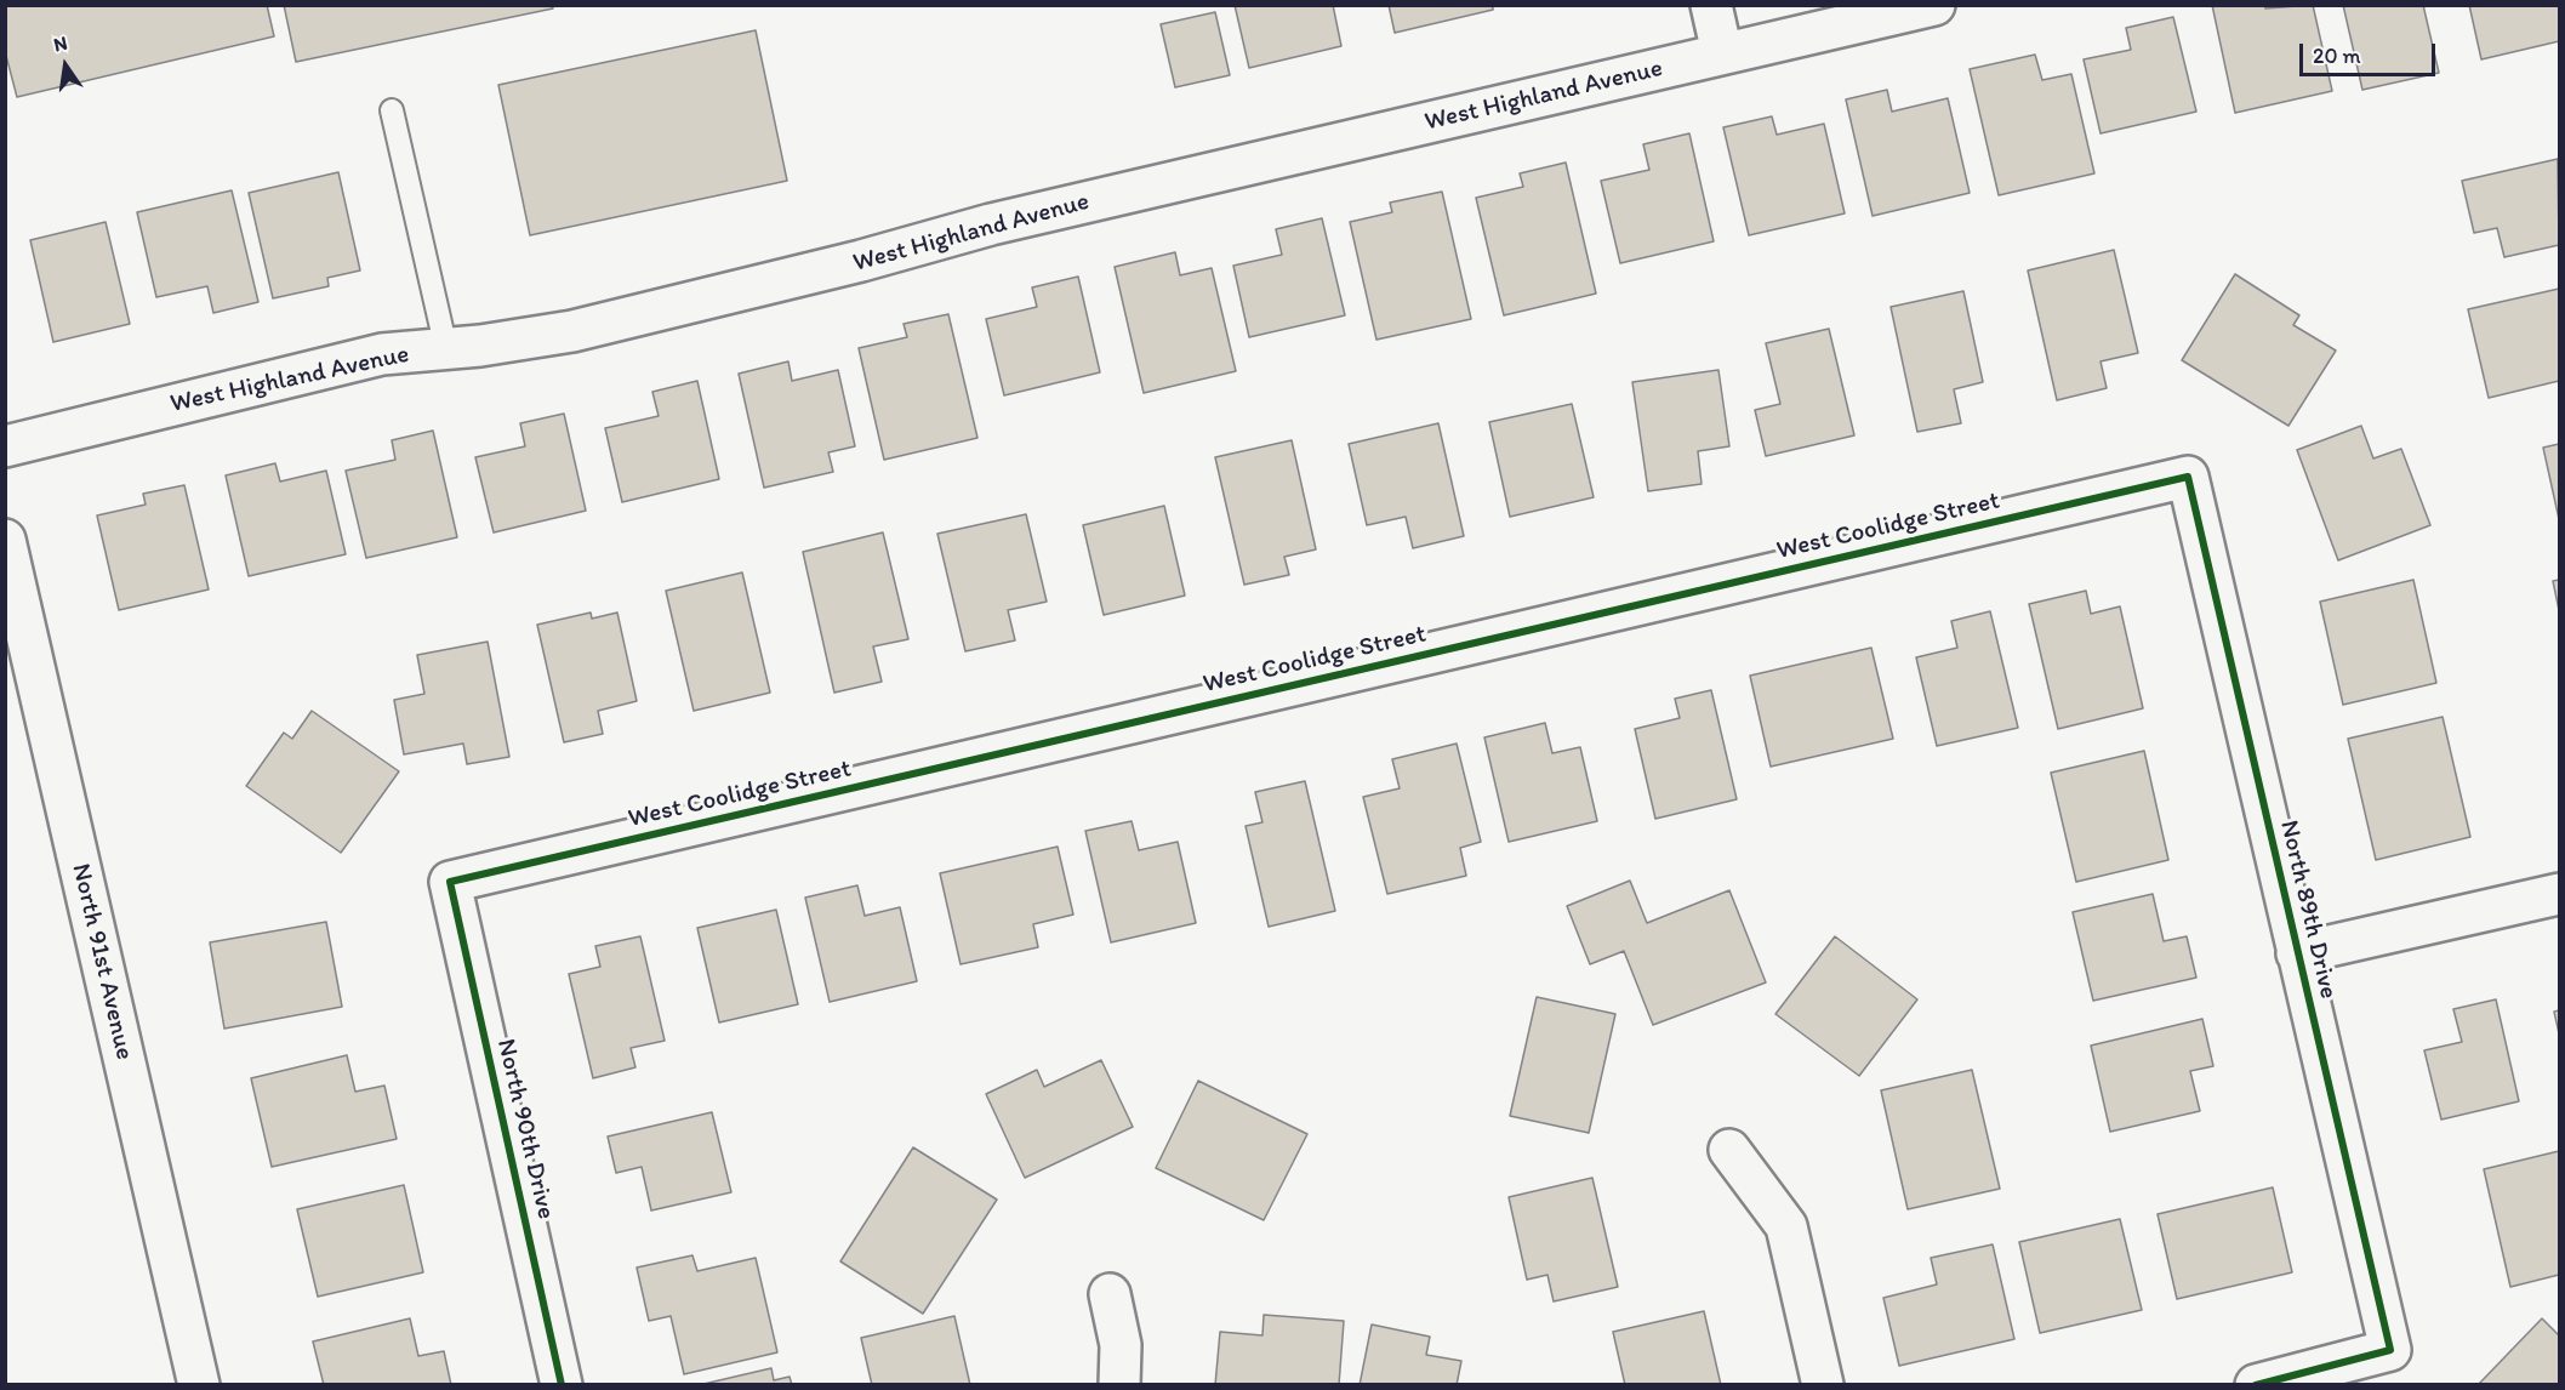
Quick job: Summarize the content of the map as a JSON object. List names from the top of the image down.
{
  "streets": {
    "street": [
      "West Highland Avenue",
      "West Coolidge Street",
      "North 89th Drive",
      "North 91st Avenue",
      "North 90th Drive"
    ]
  },
  "crossings": [
    ["West Coolidge Street", "North 89th Drive"],
    ["West Coolidge Street", "North 90th Drive"]
  ],
  "scale_bar": "20 m",
  "north": "top"
}
